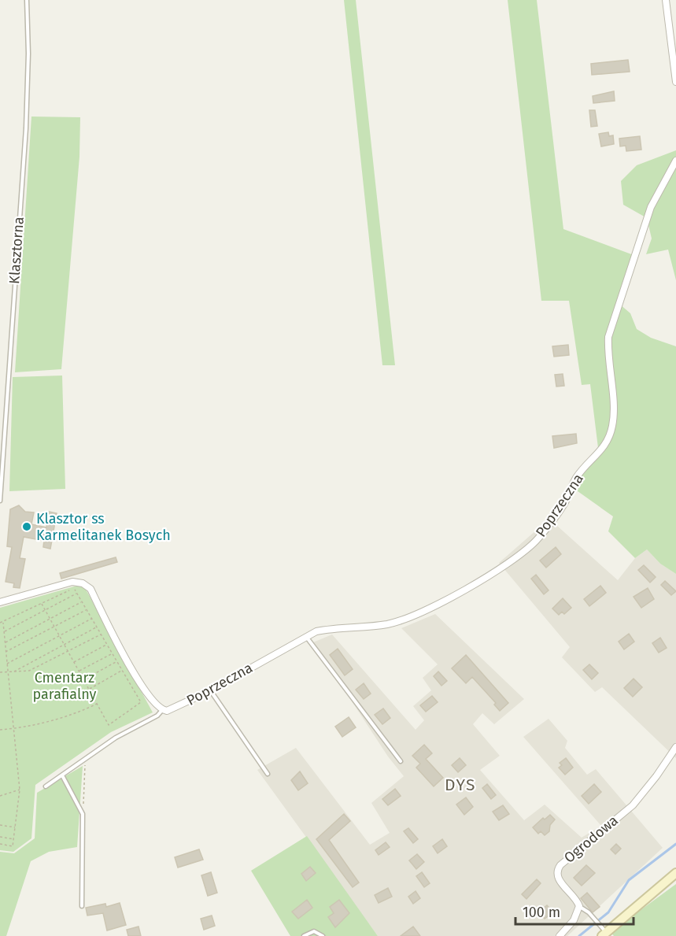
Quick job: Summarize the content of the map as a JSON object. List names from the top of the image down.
{
  "streets": {
    "street": ["Poprzeczna", "Ogrodowa"],
    "lane": ["Klasztorna"]
  },
  "districts": ["DYS"],
  "parks": ["Cmentarz parafialny"],
  "places": ["Klasztor ss Karmelitanek Bosych"],
  "scale_bar": "100 m"
}
